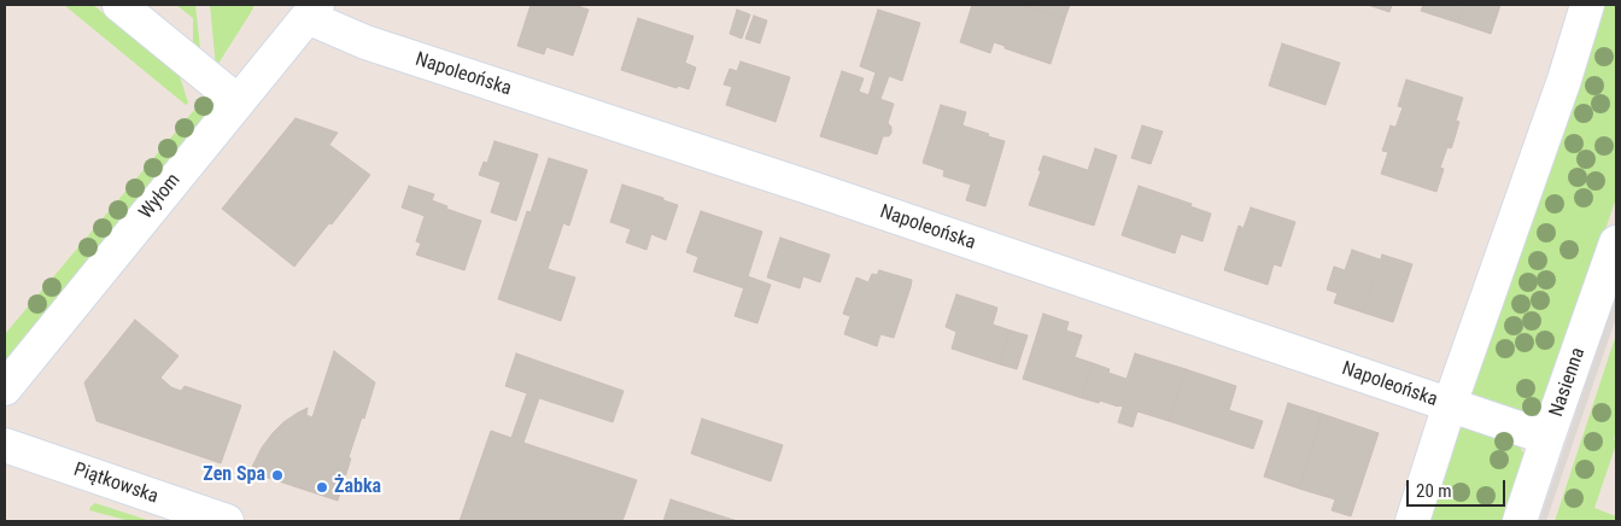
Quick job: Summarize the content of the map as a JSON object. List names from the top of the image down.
{
  "streets": {
    "street": [
      "Napoleońska",
      "Wyłom",
      "Nasienna",
      "Piątkowska"
    ]
  },
  "crossings": [
    ["Napoleońska", "Wyłom"],
    ["Napoleońska", "Nasienna"]
  ],
  "places": ["Zen Spa", "Żabka"],
  "scale_bar": "20 m"
}
